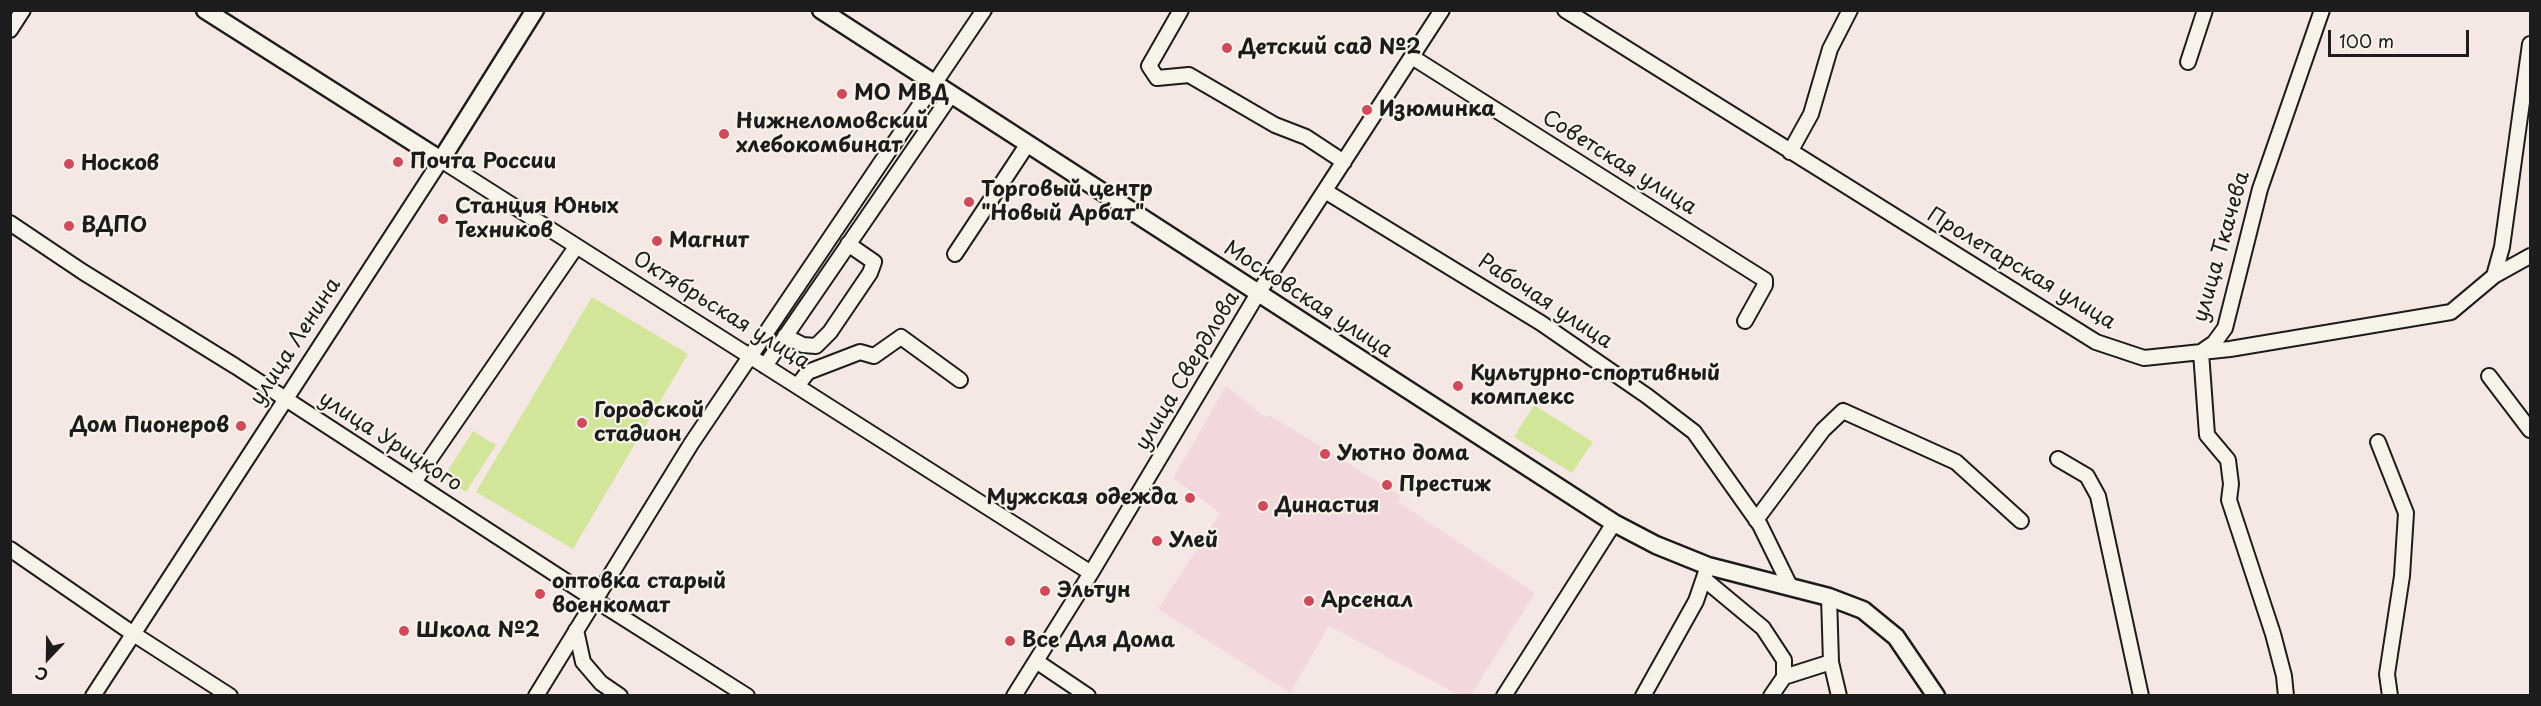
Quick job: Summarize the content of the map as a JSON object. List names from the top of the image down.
{
  "streets": {
    "main road": ["Московская улица", "Октябрьская улица", "улица Ленина"],
    "street": [
      "Советская улица",
      "улица Ткачева",
      "Пролетарская улица",
      "Рабочая улица",
      "улица Свердлова",
      "улица Урицкого"
    ]
  },
  "crossings": [
    ["Советская улица", "улица Свердлова"],
    ["улица Ткачева", "Пролетарская улица"],
    ["Московская улица", "Рабочая улица"],
    ["Московская улица", "улица Свердлова"],
    ["Рабочая улица", "улица Свердлова"],
    ["Октябрьская улица", "улица Ленина"],
    ["Октябрьская улица", "улица Свердлова"],
    ["улица Ленина", "улица Урицкого"]
  ],
  "places": [
    "Детский сад №2",
    "МО МВД",
    "Изюминка",
    "Нижнеломовский хлебокомбинат",
    "Почта России",
    "Носков",
    "Торговый центр \"Новый Арбат\"",
    "Станция Юных Техников",
    "ВДПО",
    "Магнит",
    "Культурно-спортивный комплекс",
    "Городской стадион",
    "Дом Пионеров",
    "Уютно дома",
    "Престиж",
    "Мужская одежда",
    "Династия",
    "Улей",
    "Эльтун",
    "оптовка старый военкомат",
    "Арсенал",
    "Школа №2",
    "Все Для Дома"
  ],
  "scale_bar": "100 m",
  "north": "bottom"
}
